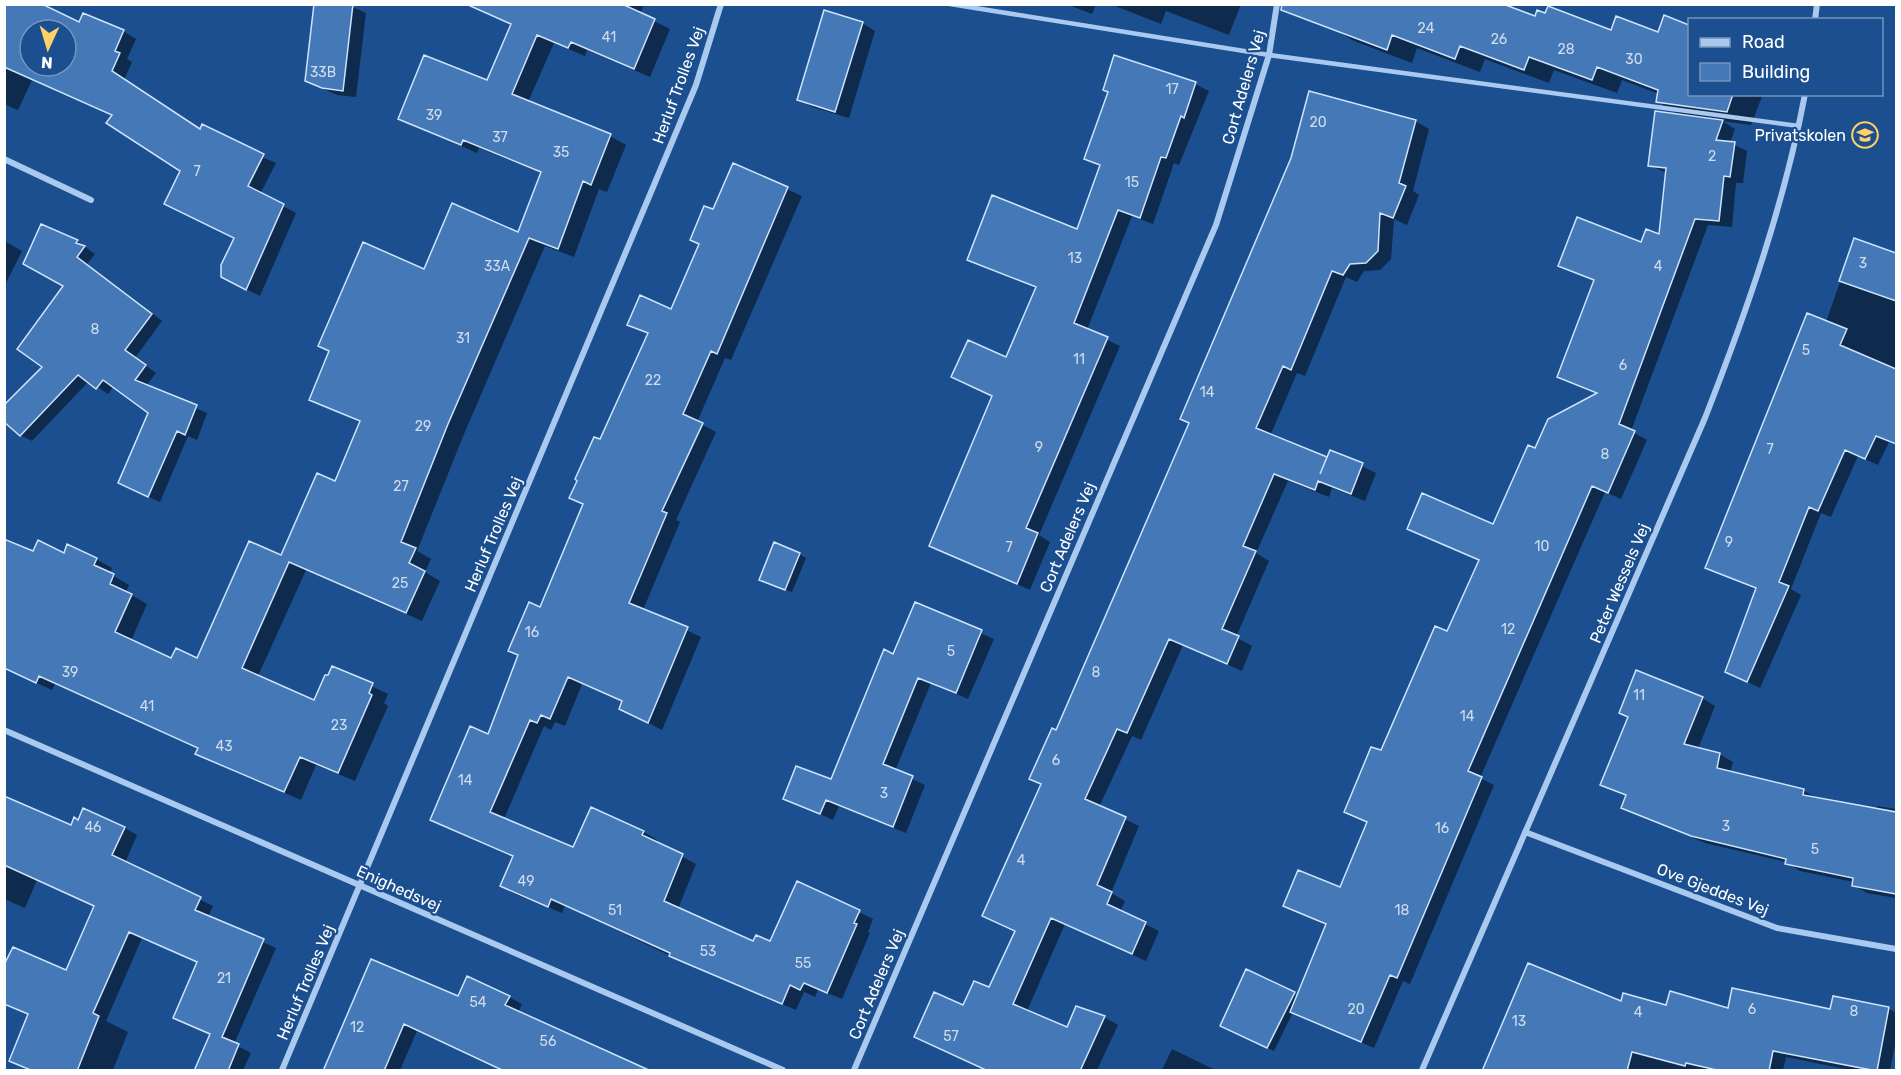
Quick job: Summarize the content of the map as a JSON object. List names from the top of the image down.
{
  "streets": {
    "street": [
      "Herluf Trolles Vej",
      "Cort Adelers Vej",
      "Peter Wessels Vej",
      "Enighedsvej",
      "Ove Gjeddes Vej"
    ]
  },
  "crossings": [
    ["Herluf Trolles Vej", "Enighedsvej"],
    ["Peter Wessels Vej", "Ove Gjeddes Vej"]
  ],
  "places": {
    "school or university": ["Privatskolen"]
  },
  "house_numbers": [
    "24",
    "41",
    "26",
    "28",
    "30",
    "33B",
    "17",
    "39",
    "20",
    "37",
    "35",
    "2",
    "7",
    "15",
    "13",
    "3",
    "33A",
    "4",
    "8",
    "31",
    "5",
    "11",
    "6",
    "22",
    "14",
    "29",
    "9",
    "7",
    "8",
    "27",
    "9",
    "10",
    "7",
    "25",
    "12",
    "16",
    "5",
    "39",
    "8",
    "11",
    "41",
    "14",
    "23",
    "43",
    "6",
    "14",
    "3",
    "3",
    "46",
    "16",
    "5",
    "4",
    "49",
    "51",
    "18",
    "53",
    "55",
    "21",
    "54",
    "20",
    "6",
    "8",
    "4",
    "13",
    "12",
    "57",
    "56"
  ],
  "legend": ["Road", "Building"],
  "north": "bottom"
}
